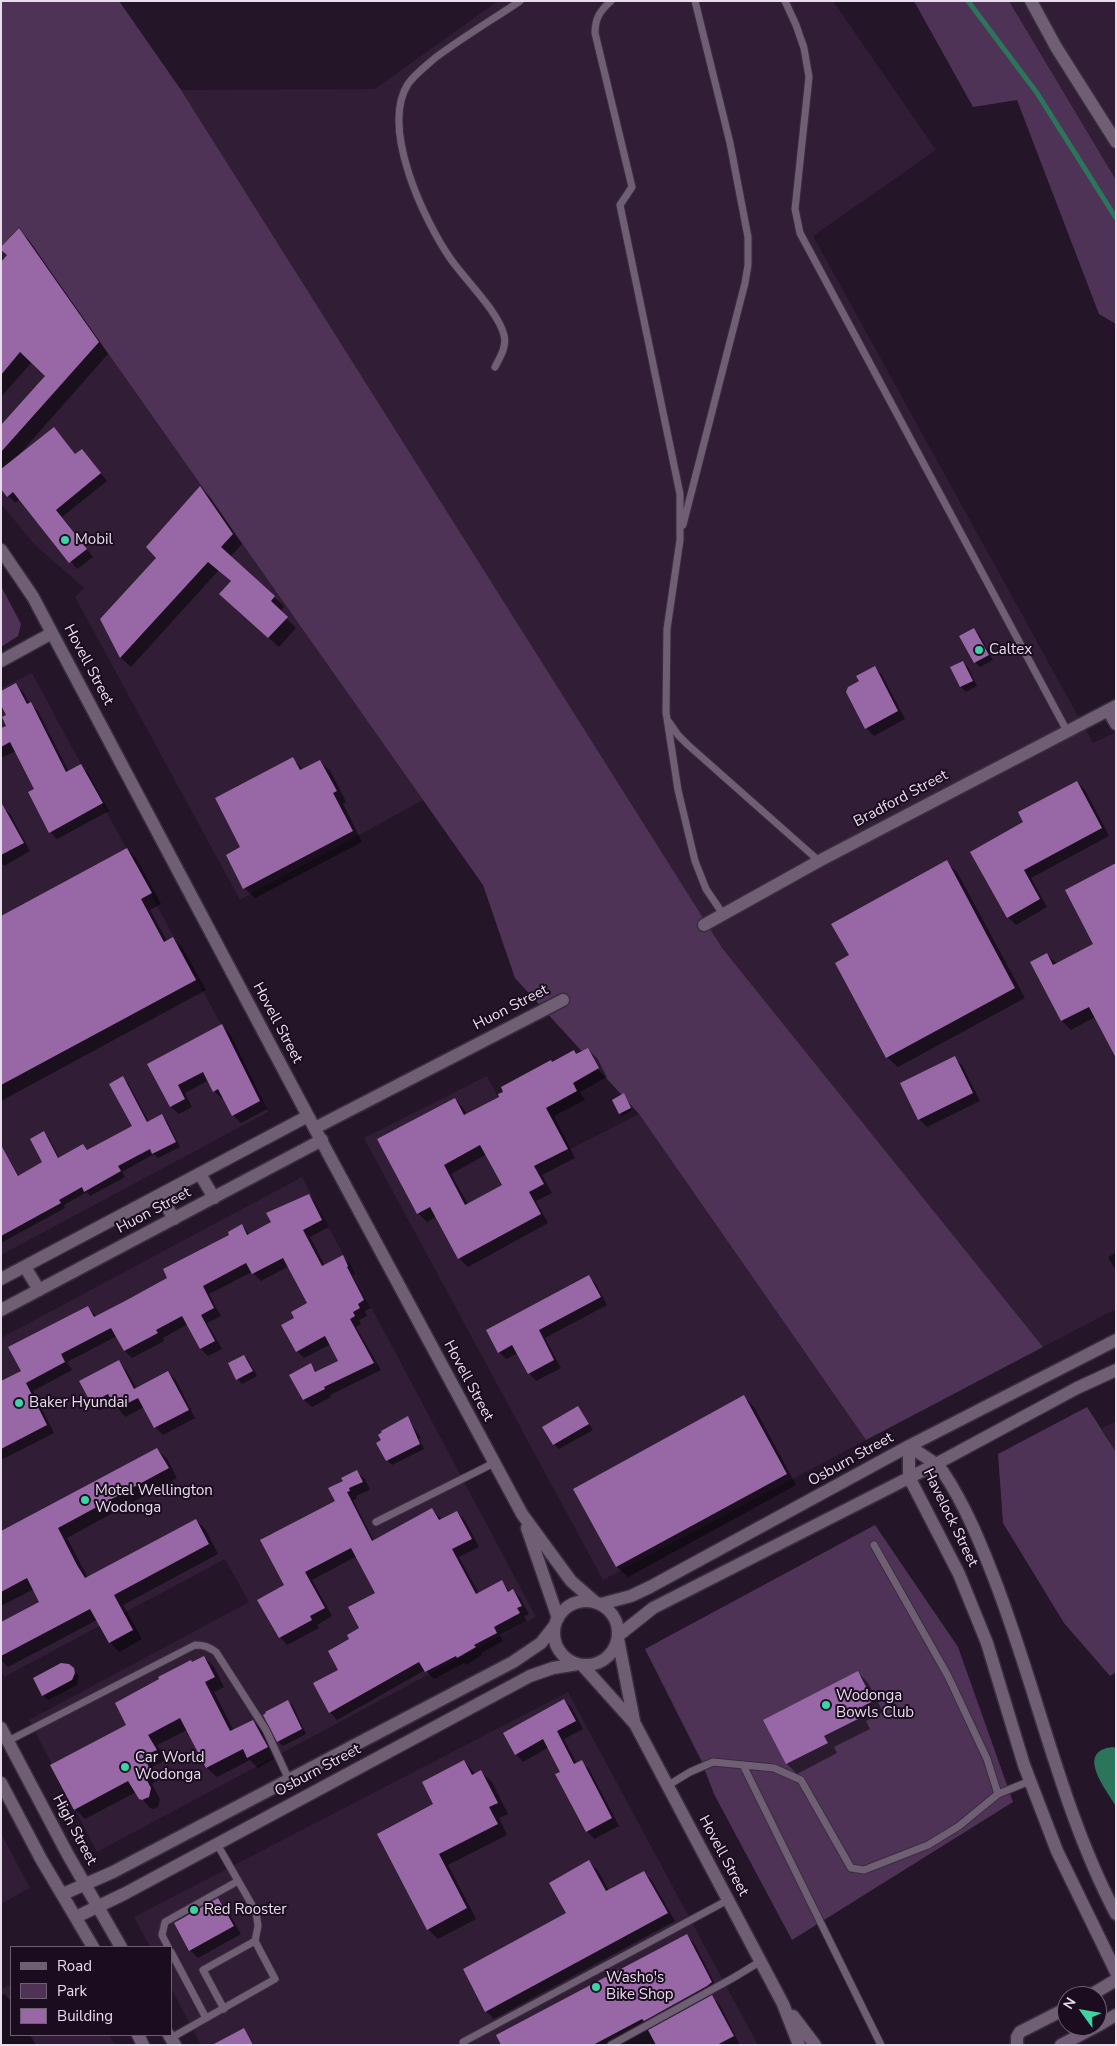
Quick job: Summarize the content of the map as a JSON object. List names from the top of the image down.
{
  "streets": {
    "street": [
      "Hovell Street",
      "Bradford Street",
      "Huon Street",
      "Osburn Street",
      "Havelock Street",
      "High Street"
    ]
  },
  "crossings": [
    ["Hovell Street", "Huon Street"],
    ["Hovell Street", "Osburn Street"],
    ["Osburn Street", "Havelock Street"],
    ["Osburn Street", "High Street"]
  ],
  "places": [
    "Mobil",
    "Caltex",
    "Baker Hyundai",
    "Motel Wellington Wodonga",
    "Wodonga Bowls Club",
    "Car World Wodonga",
    "Red Rooster",
    "Washo's Bike Shop"
  ],
  "legend": ["Road", "Park", "Building"],
  "north": "top left"
}
